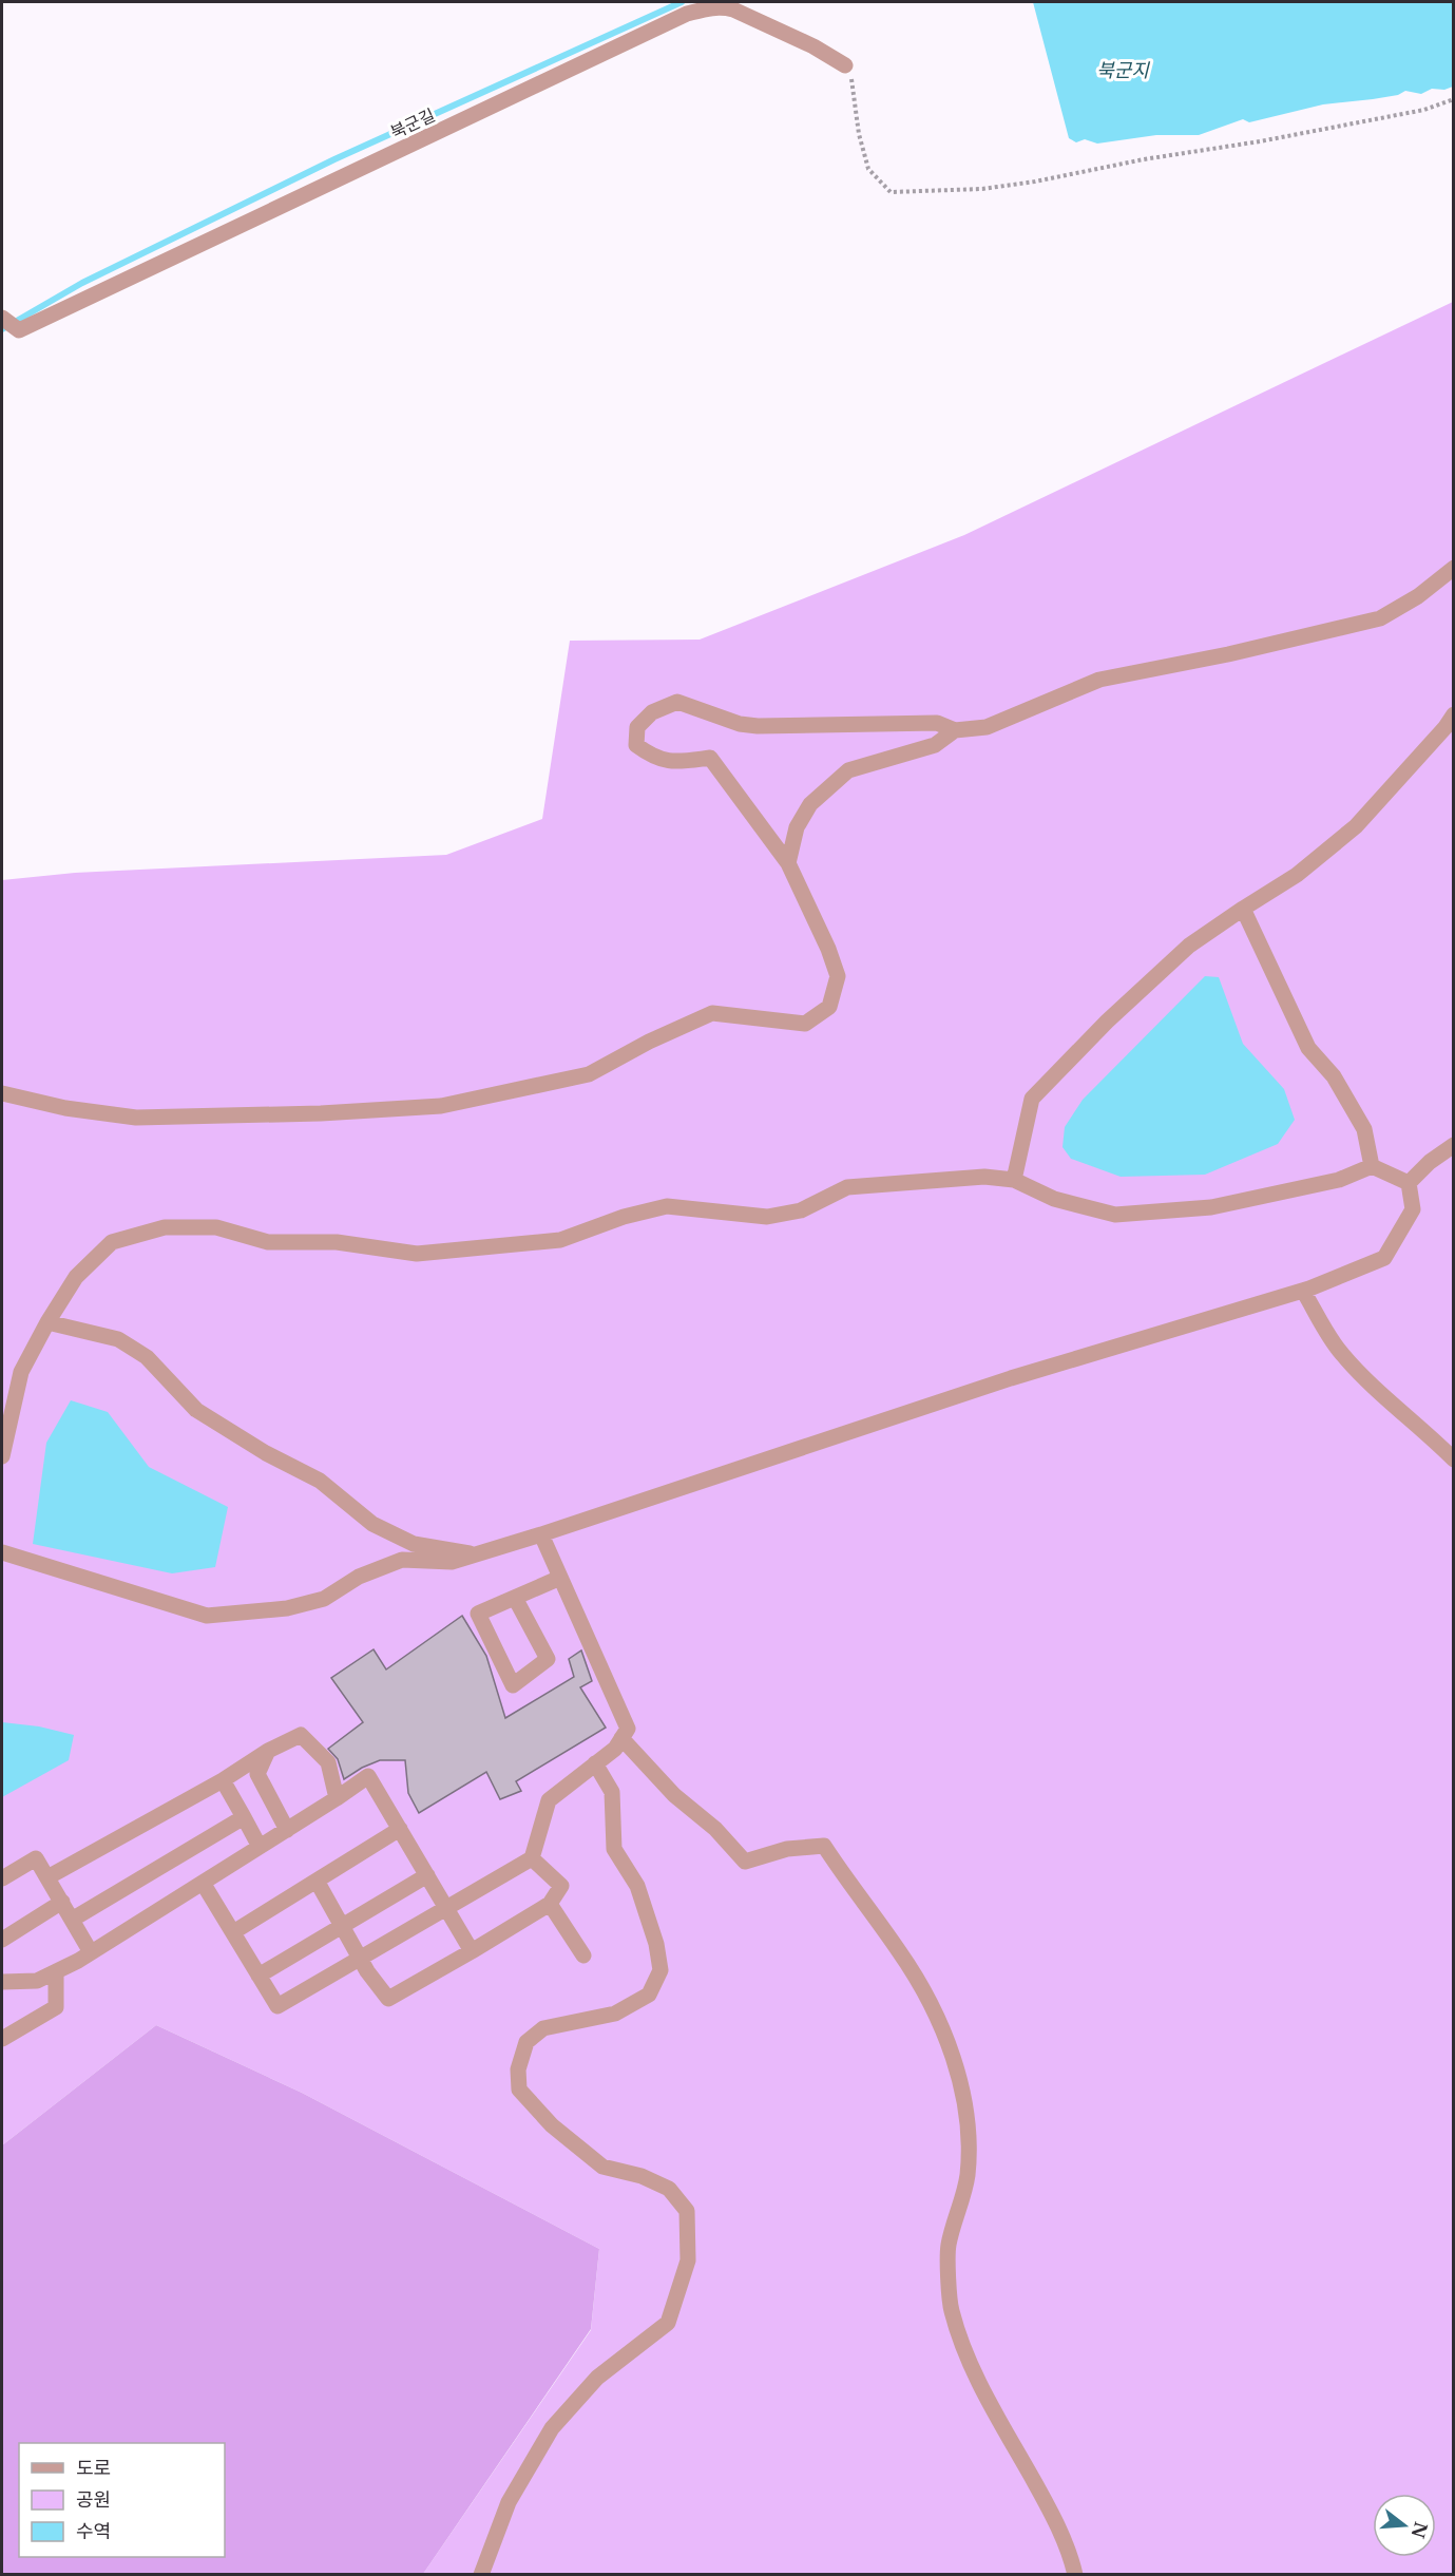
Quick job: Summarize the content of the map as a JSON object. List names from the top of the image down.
{
  "streets": {
    "street": ["북군길"]
  },
  "water": ["북군지"],
  "legend": ["도로", "공원", "수역"],
  "north": "right"
}
